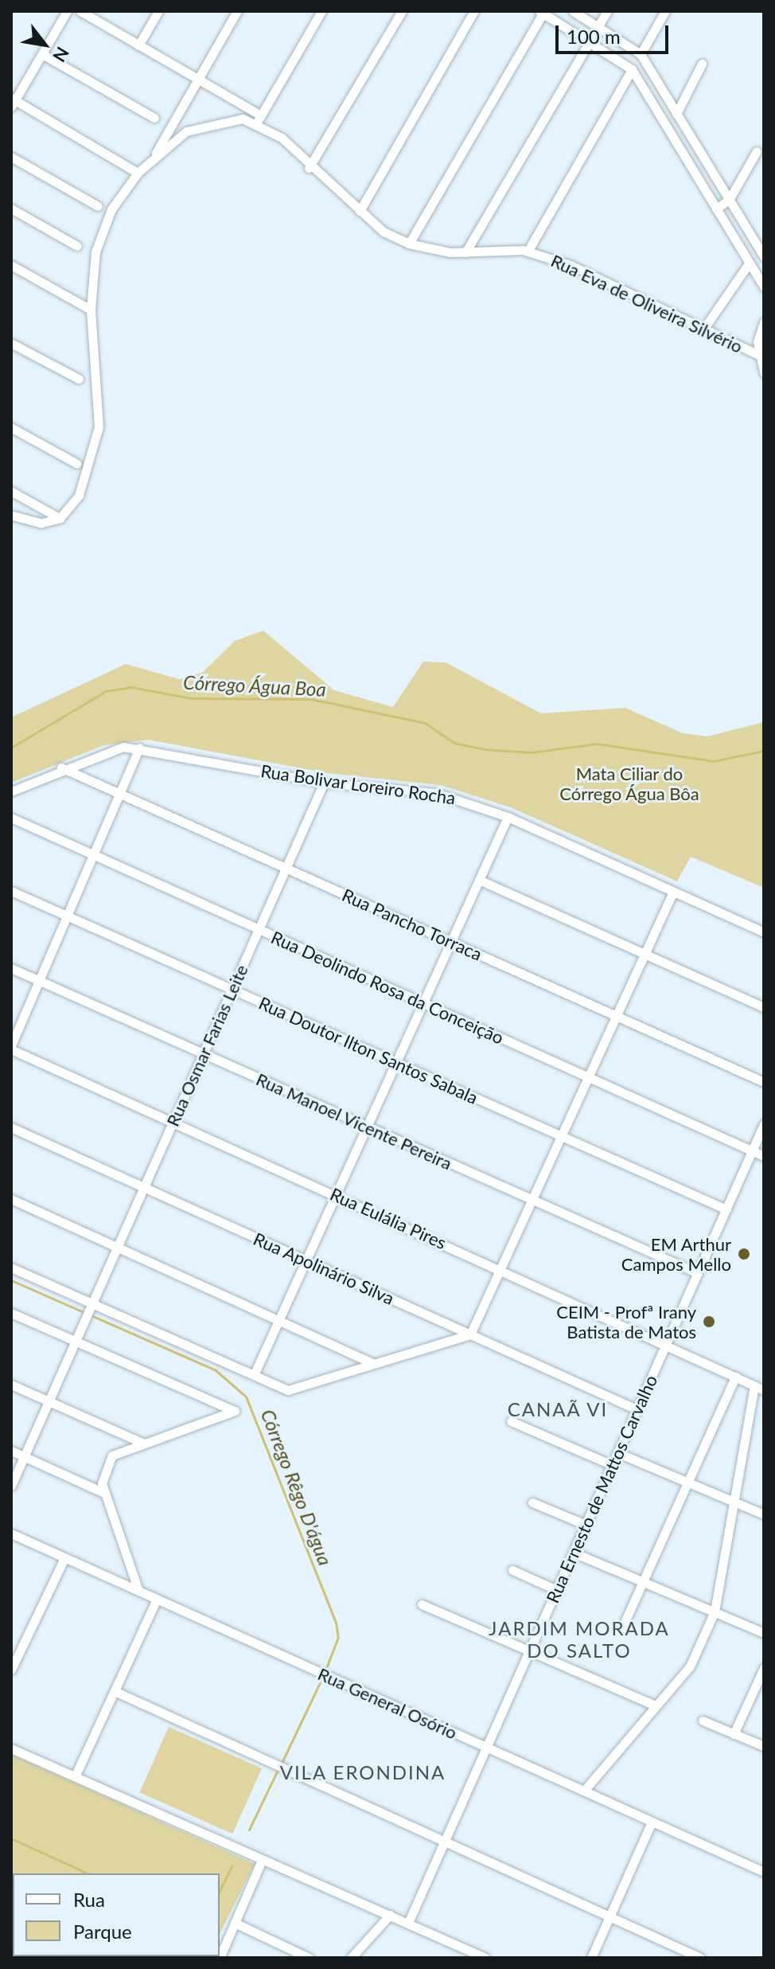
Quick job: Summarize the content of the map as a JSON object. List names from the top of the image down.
{
  "streets": {
    "street": [
      "Rua Eva de Oliveira Silvério",
      "Rua Bolivar Loreiro Rocha",
      "Rua Pancho Torraca",
      "Rua Deolindo Rosa da Conceição",
      "Rua Osmar Farias Leite",
      "Rua Doutor Ilton Santos Sabala",
      "Rua Manoel Vicente Pereira",
      "Rua Eulália Pires",
      "Rua Apolinário Silva",
      "Rua Ernesto de Mattos Carvalho",
      "Rua General Osório"
    ]
  },
  "crossings": [
    ["Rua Bolivar Loreiro Rocha", "Rua Pancho Torraca"],
    ["Rua Bolivar Loreiro Rocha", "Rua Osmar Farias Leite"],
    ["Rua Pancho Torraca", "Rua Osmar Farias Leite"],
    ["Rua Deolindo Rosa da Conceição", "Rua Osmar Farias Leite"],
    ["Rua Deolindo Rosa da Conceição", "Rua Ernesto de Mattos Carvalho"],
    ["Rua Osmar Farias Leite", "Rua Doutor Ilton Santos Sabala"],
    ["Rua Osmar Farias Leite", "Rua Manoel Vicente Pereira"],
    ["Rua Osmar Farias Leite", "Rua Eulália Pires"],
    ["Rua Osmar Farias Leite", "Rua Apolinário Silva"],
    ["Rua Doutor Ilton Santos Sabala", "Rua Ernesto de Mattos Carvalho"],
    ["Rua Manoel Vicente Pereira", "Rua Ernesto de Mattos Carvalho"],
    ["Rua Eulália Pires", "Rua Ernesto de Mattos Carvalho"],
    ["Rua Apolinário Silva", "Rua Ernesto de Mattos Carvalho"],
    ["Rua Ernesto de Mattos Carvalho", "Rua General Osório"]
  ],
  "districts": ["CANAÃ VI", "JARDIM MORADA DO SALTO", "VILA ERONDINA"],
  "water": ["Córrego Água Boa", "Córrego Rêgo D'água"],
  "parks": ["Mata Ciliar do Córrego Água Bôa"],
  "places": ["EM Arthur Campos Mello", "CEIM - Profª Irany Batista de Matos"],
  "legend": ["Rua", "Parque"],
  "scale_bar": "100 m",
  "north": "bottom right"
}
